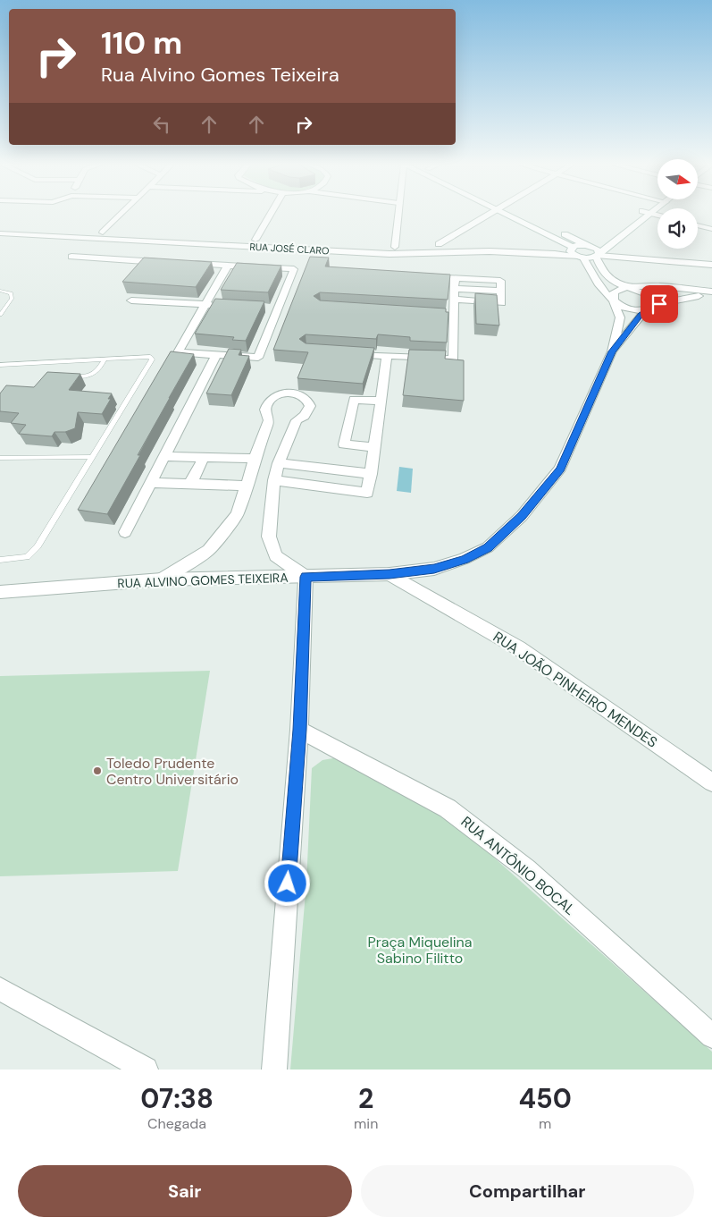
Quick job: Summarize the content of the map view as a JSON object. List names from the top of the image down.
{
  "streets": {
    "street": [
      "RUA JOSÉ CLARO",
      "RUA ALVINO GOMES TEIXEIRA",
      "RUA JOÃO PINHEIRO MENDES",
      "RUA ANTÔNIO BOCAL"
    ]
  },
  "crossings": [
    ["RUA ALVINO GOMES TEIXEIRA", "RUA JOÃO PINHEIRO MENDES"]
  ],
  "parks": ["Praça Miquelina Sabino Filitto"],
  "places": ["Toledo Prudente Centro Universitário"],
  "north": "right",
  "page": {
    "turn": ["110 m", "Rua Alvino Gomes Teixeira"],
    "eta": [
      "07:38",
      "Chegada",
      "2",
      "min",
      "450",
      "m"
    ],
    "buttons": ["Sair", "Compartilhar"]
  }
}
